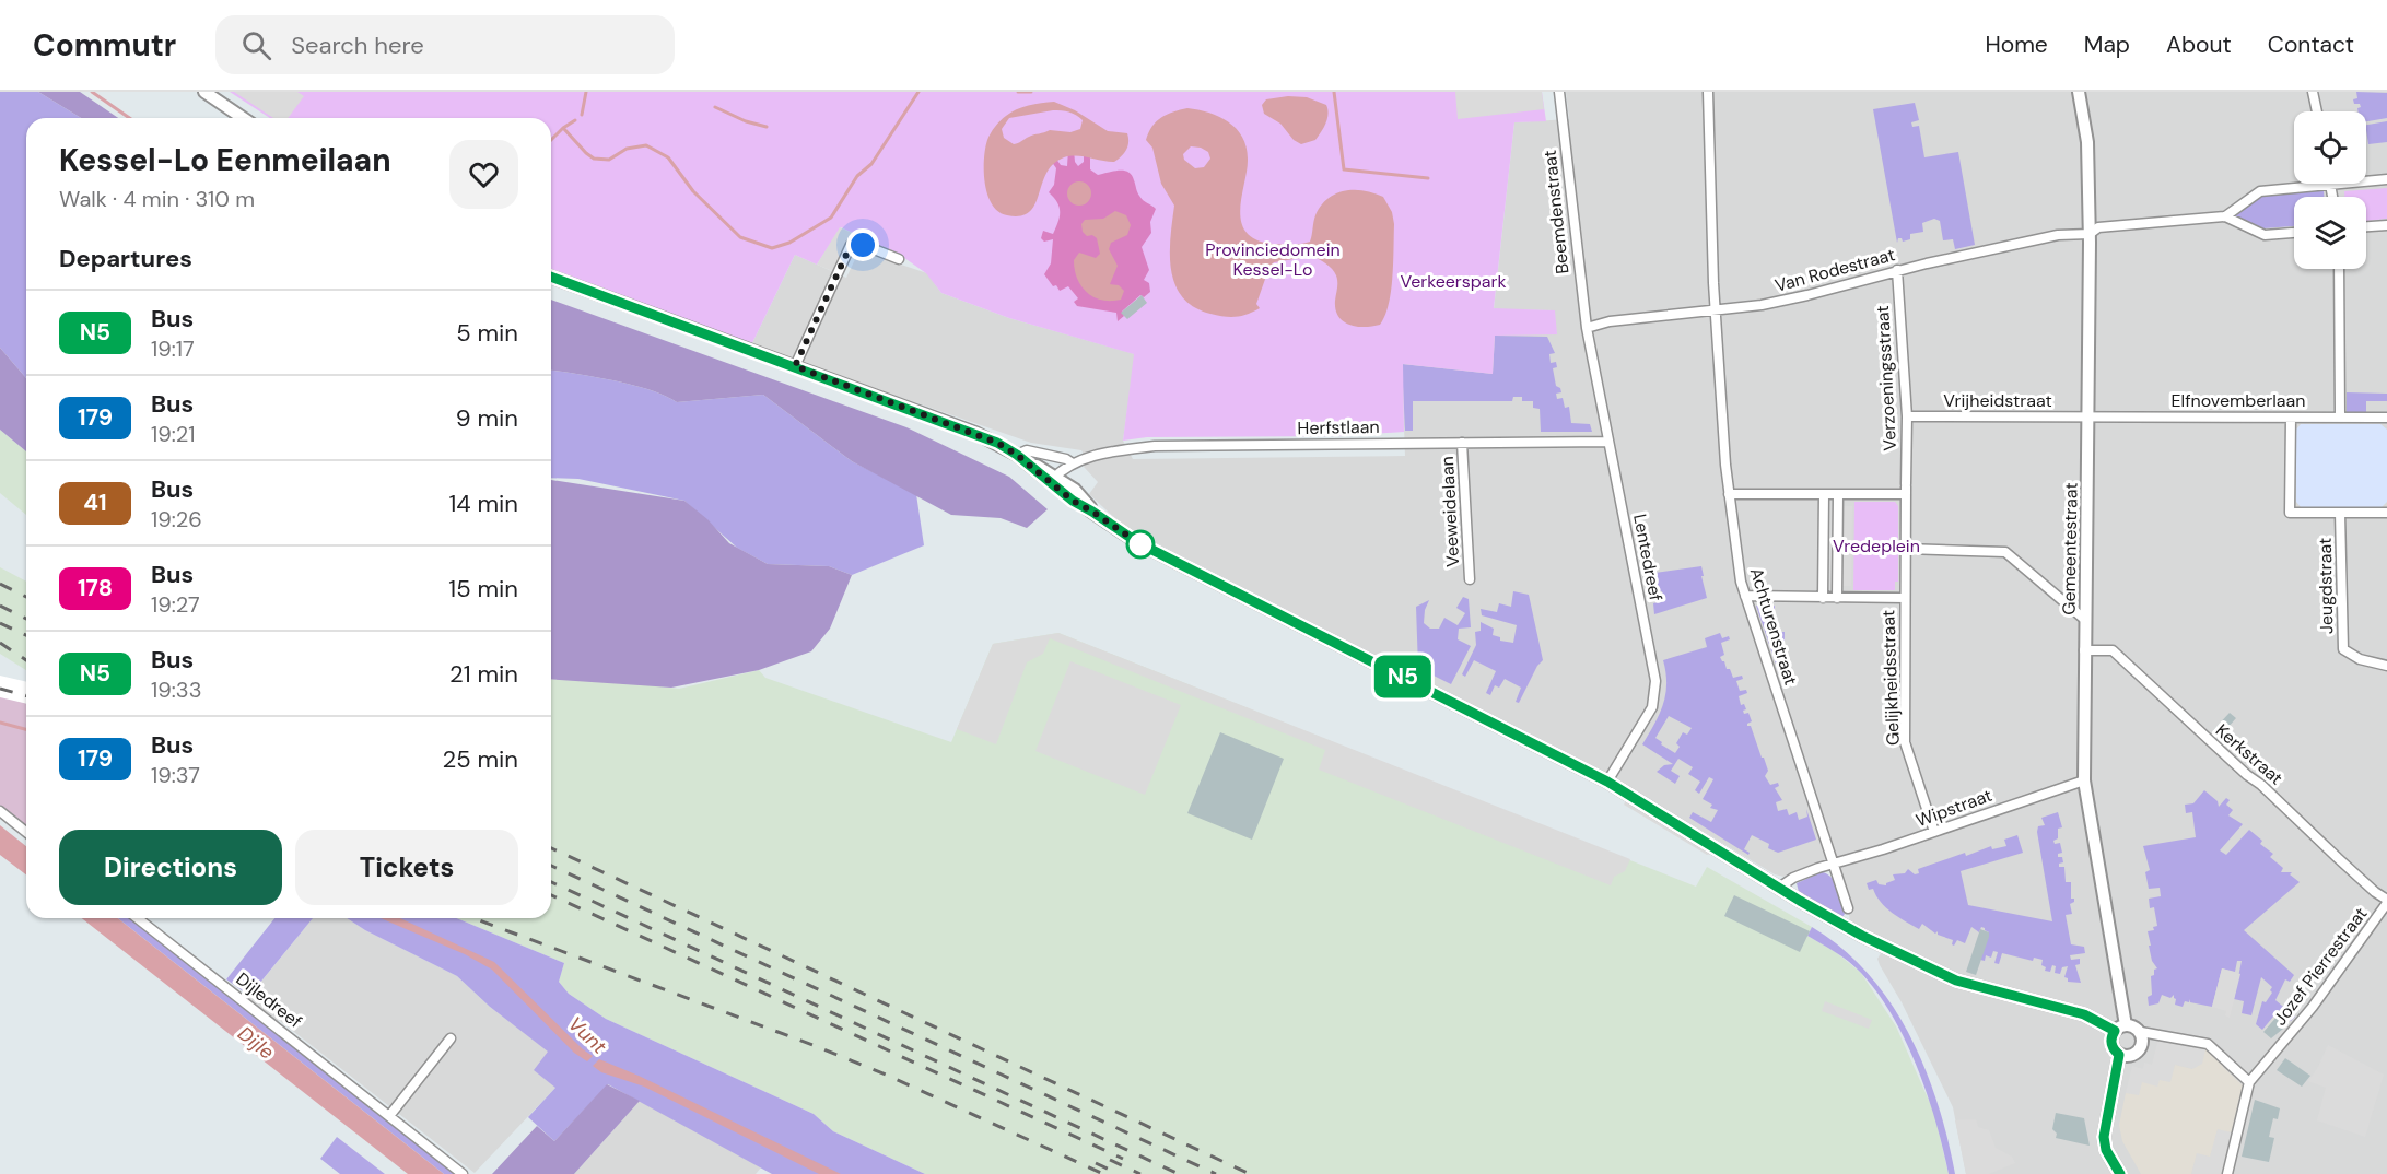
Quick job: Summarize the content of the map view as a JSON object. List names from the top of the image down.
{
  "streets": {
    "street": [
      "Beemdenstraat",
      "Van Rodestraat",
      "Verzoeningsstraat",
      "Vrijheidstraat",
      "Elfnovemberlaan",
      "Herfstlaan",
      "Veeweidelaan",
      "Gemeentestraat",
      "Lentedreef",
      "Jeugdstraat",
      "Achturenstraat",
      "Gelijkheidsstraat",
      "Kerkstraat",
      "Wipstraat",
      "Jozef Pierrestraat",
      "Dijledreef"
    ]
  },
  "crossings": [
    ["Beemdenstraat", "Van Rodestraat"],
    ["Beemdenstraat", "Lentedreef"],
    ["Van Rodestraat", "Verzoeningsstraat"],
    ["Van Rodestraat", "Gemeentestraat"],
    ["Van Rodestraat", "Lentedreef"],
    ["Van Rodestraat", "Achturenstraat"],
    ["Verzoeningsstraat", "Vrijheidstraat"],
    ["Vrijheidstraat", "Elfnovemberlaan"],
    ["Vrijheidstraat", "Gemeentestraat"],
    ["Elfnovemberlaan", "Gemeentestraat"],
    ["Herfstlaan", "Veeweidelaan"],
    ["Herfstlaan", "Lentedreef"],
    ["Gemeentestraat", "Kerkstraat"],
    ["Gemeentestraat", "Wipstraat"],
    ["Achturenstraat", "Wipstraat"],
    ["Gelijkheidsstraat", "Wipstraat"],
    ["Kerkstraat", "Jozef Pierrestraat"]
  ],
  "water": ["Vunt", "Dijle"],
  "parks": ["Provinciedomein Kessel-Lo", "Verkeerspark", "Vredeplein"],
  "lines": ["bus line N5"],
  "page": {
    "header": "Commutr",
    "search": "Search here",
    "nav": [
      "Home",
      "Map",
      "About",
      "Contact"
    ],
    "on_map": "N5",
    "heading": [
      ["Kessel-Lo Eenmeilaan", "Walk · 4 min · 310 m"],
      "Departures"
    ],
    "list": [
      {
        "mark": "N5",
        "name": "Bus",
        "note": "19:17",
        "value": "5 min"
      },
      {
        "mark": "179",
        "name": "Bus",
        "note": "19:21",
        "value": "9 min"
      },
      {
        "mark": "41",
        "name": "Bus",
        "note": "19:26",
        "value": "14 min"
      },
      {
        "mark": "178",
        "name": "Bus",
        "note": "19:27",
        "value": "15 min"
      },
      {
        "mark": "N5",
        "name": "Bus",
        "note": "19:33",
        "value": "21 min"
      },
      {
        "mark": "179",
        "name": "Bus",
        "note": "19:37",
        "value": "25 min"
      }
    ],
    "buttons": ["Directions", "Tickets"]
  }
}
